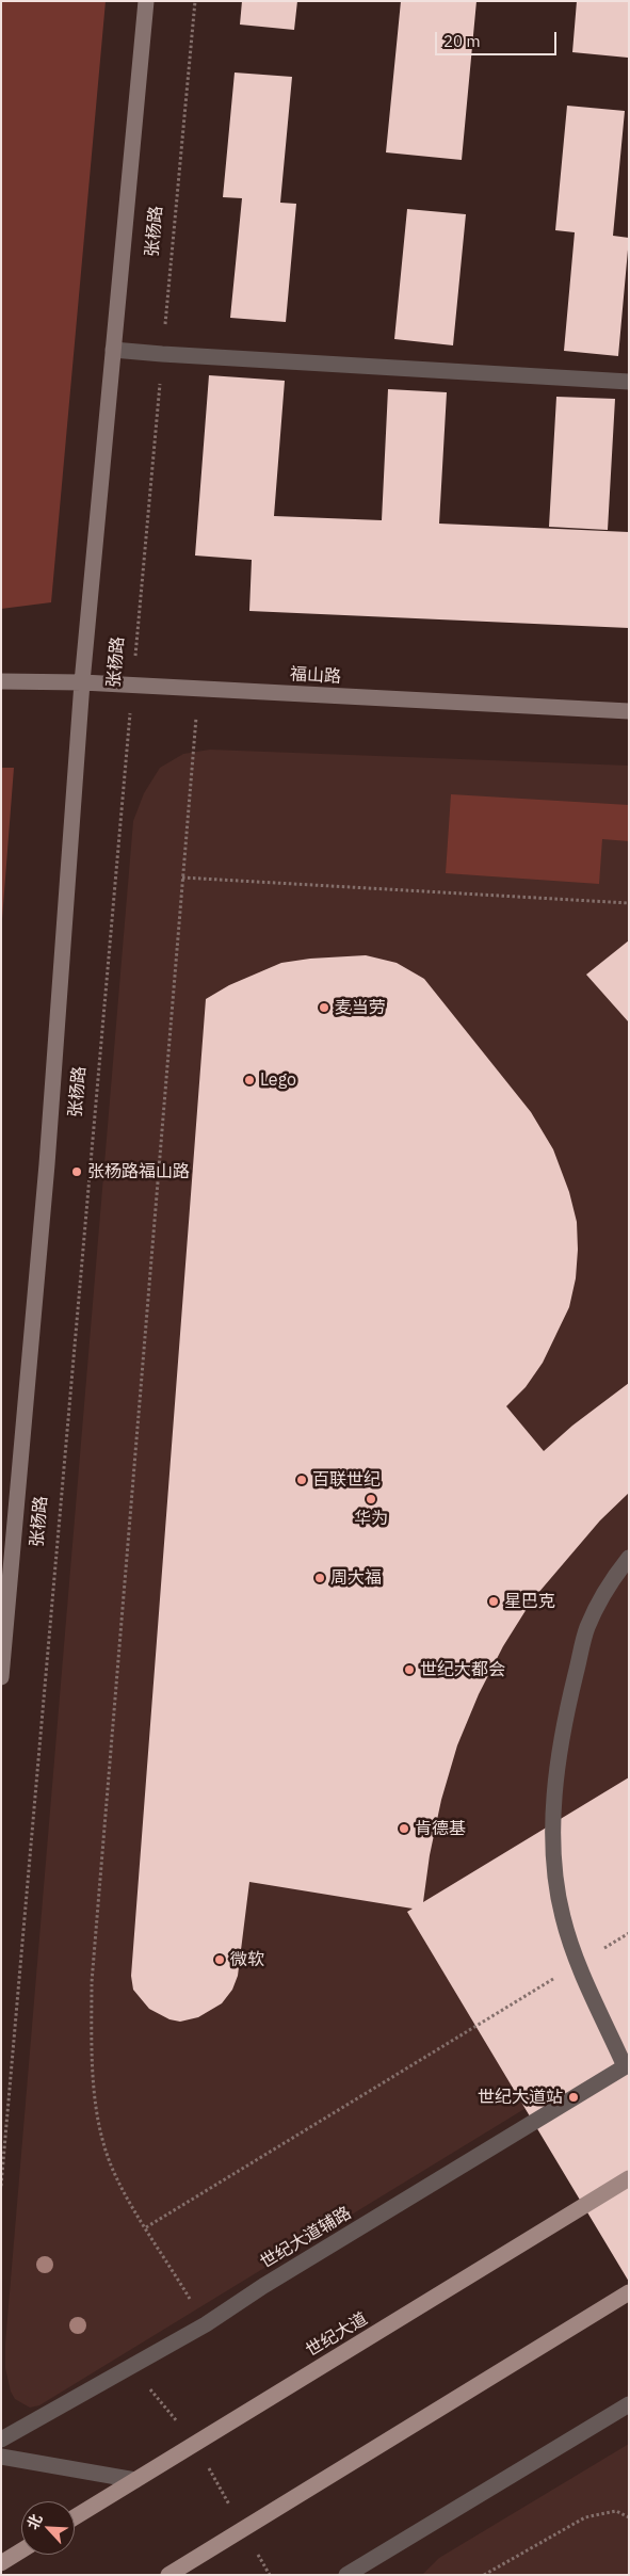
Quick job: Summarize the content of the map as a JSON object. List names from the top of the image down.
{
  "streets": {
    "main road": ["张杨路", "福山路", "世纪大道"],
    "street": ["世纪大道辅路"]
  },
  "crossings": [
    ["张杨路", "福山路"]
  ],
  "places": [
    "麦当劳",
    "Lego",
    "张杨路福山路",
    "百联世纪",
    "华为",
    "周大福",
    "星巴克",
    "世纪大都会",
    "肯德基",
    "微软",
    "世纪大道站"
  ],
  "scale_bar": "20 m",
  "north": "top left"
}
